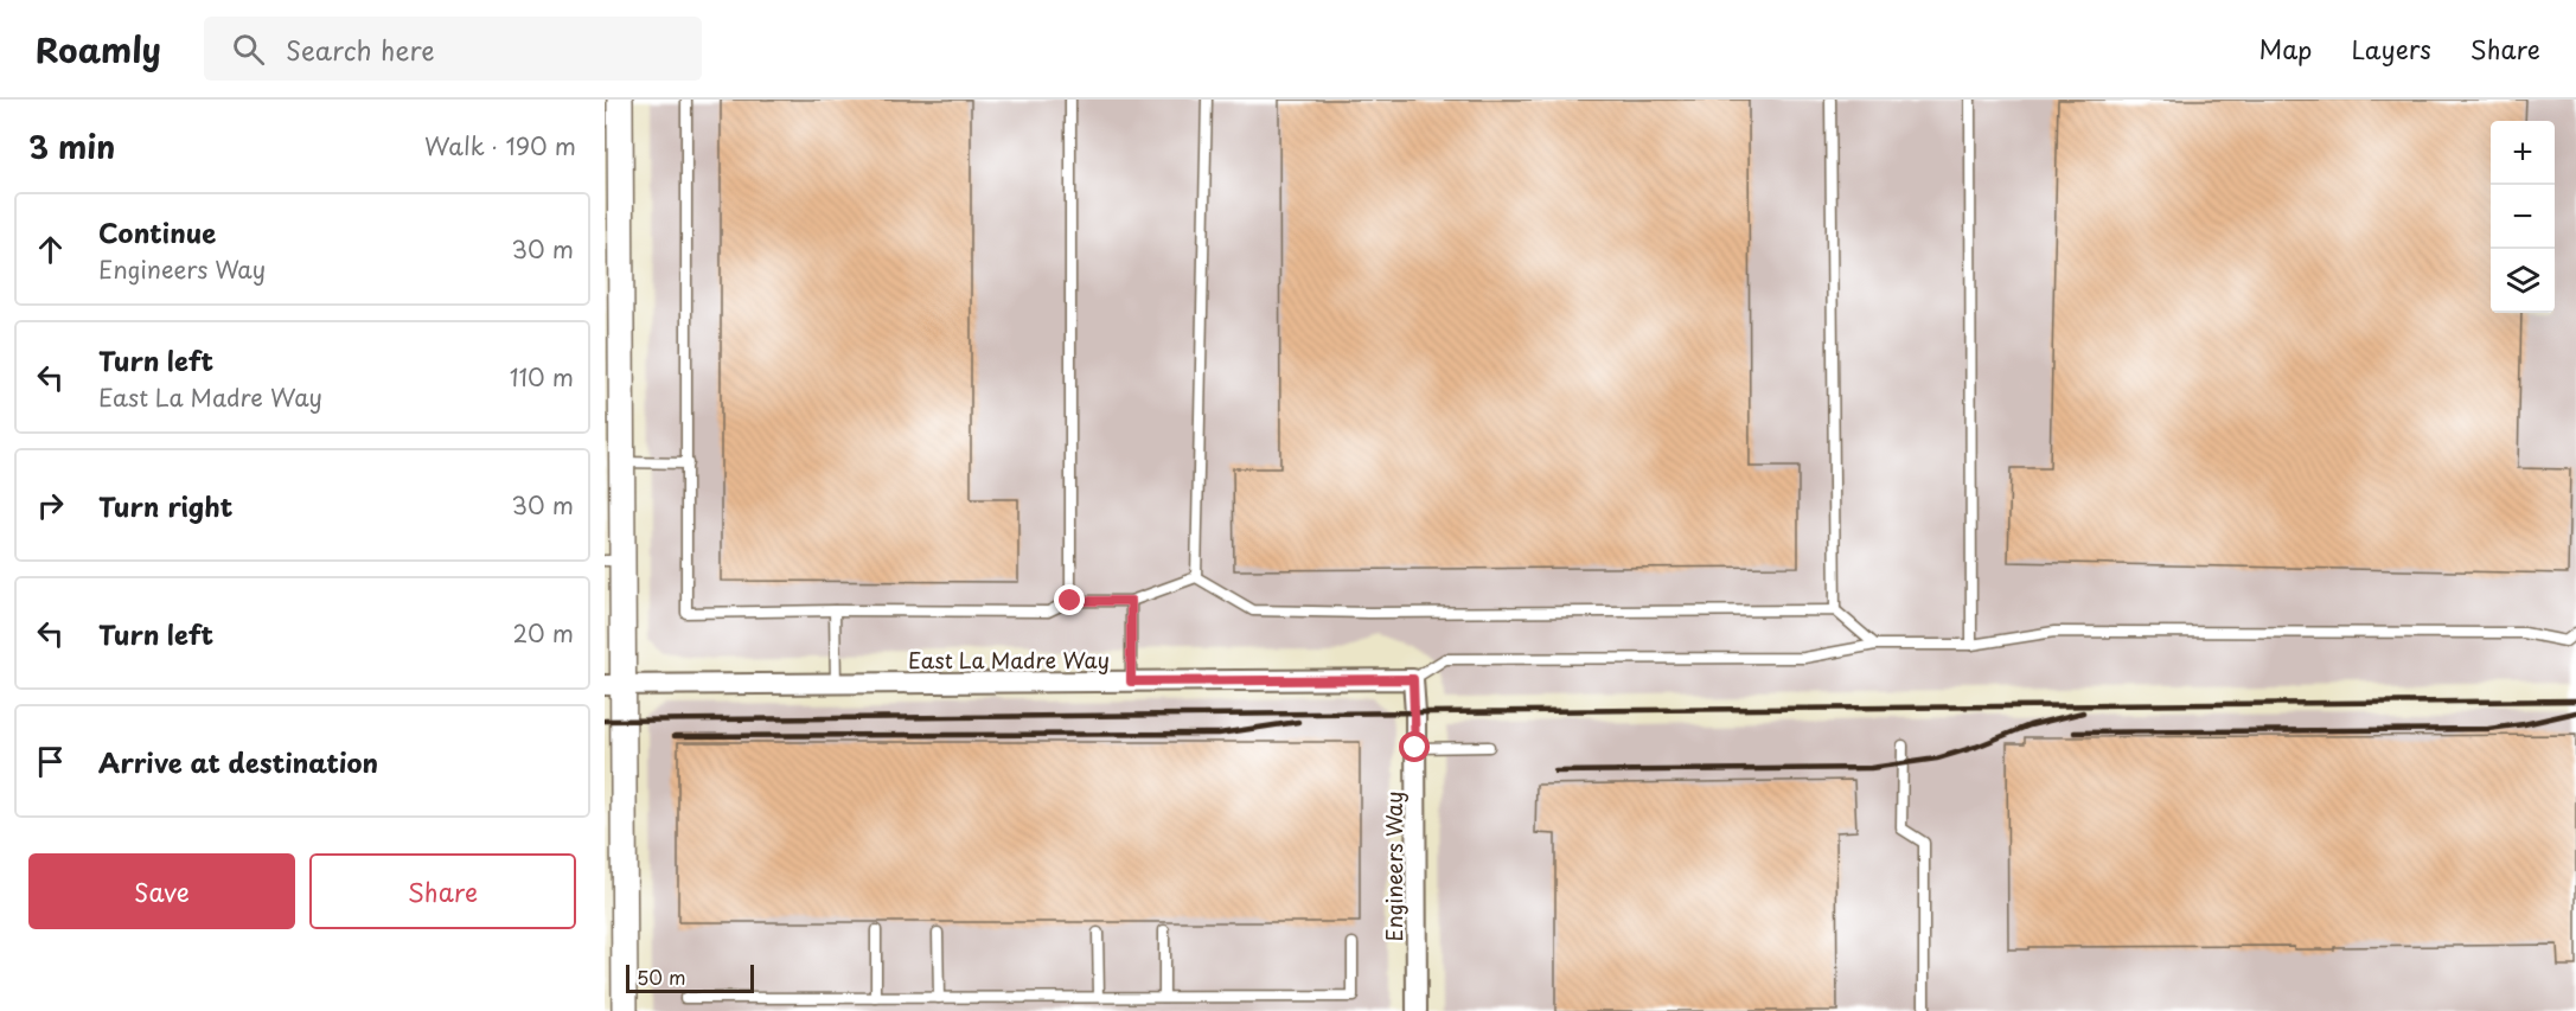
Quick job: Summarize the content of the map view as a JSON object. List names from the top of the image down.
{
  "streets": {
    "street": ["East La Madre Way", "Engineers Way"]
  },
  "crossings": [
    ["East La Madre Way", "Engineers Way"]
  ],
  "scale_bar": "50 m",
  "page": {
    "header": "Roamly",
    "search": "Search here",
    "nav": ["Map", "Layers", "Share"],
    "heading": ["3 min", "Walk · 190 m"],
    "map_buttons": ["+", "−"],
    "list": [
      ["Continue", "Engineers Way", "30 m"],
      ["Turn left", "East La Madre Way", "110 m"],
      ["Turn right", "30 m"],
      ["Turn left", "20 m"],
      "Arrive at destination"
    ],
    "buttons": ["Save", "Share"],
    "scale": "50 m"
  }
}
